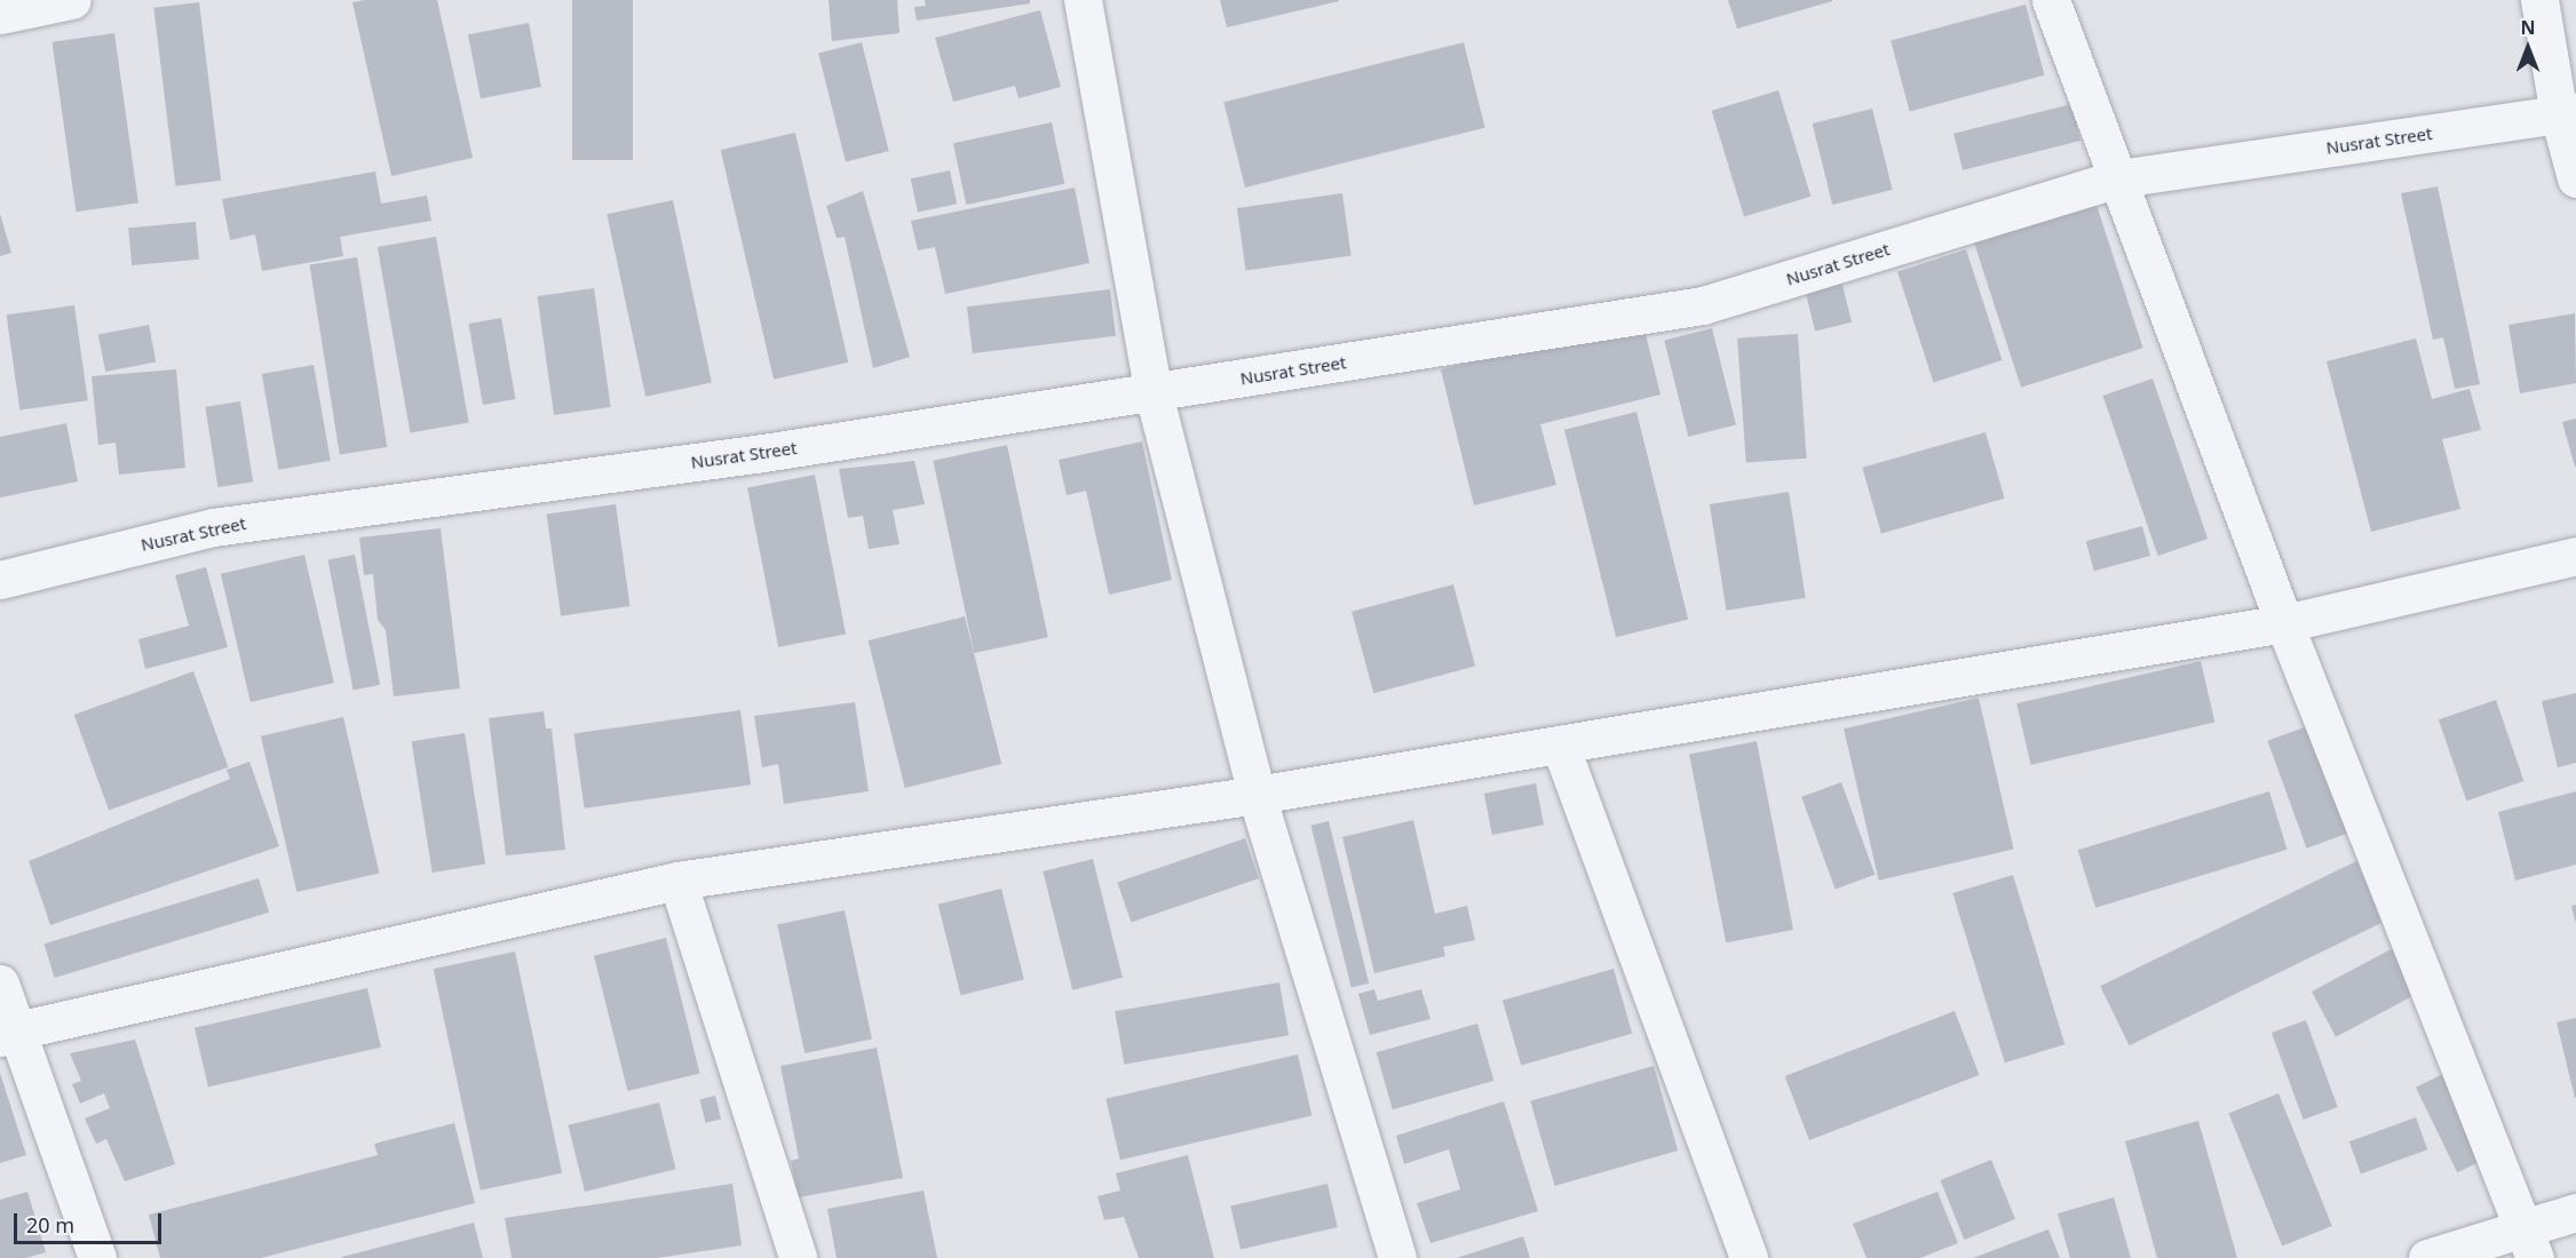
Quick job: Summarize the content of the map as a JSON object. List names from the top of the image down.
{
  "streets": {
    "street": ["Nusrat Street"]
  },
  "scale_bar": "20 m",
  "north": "top"
}
